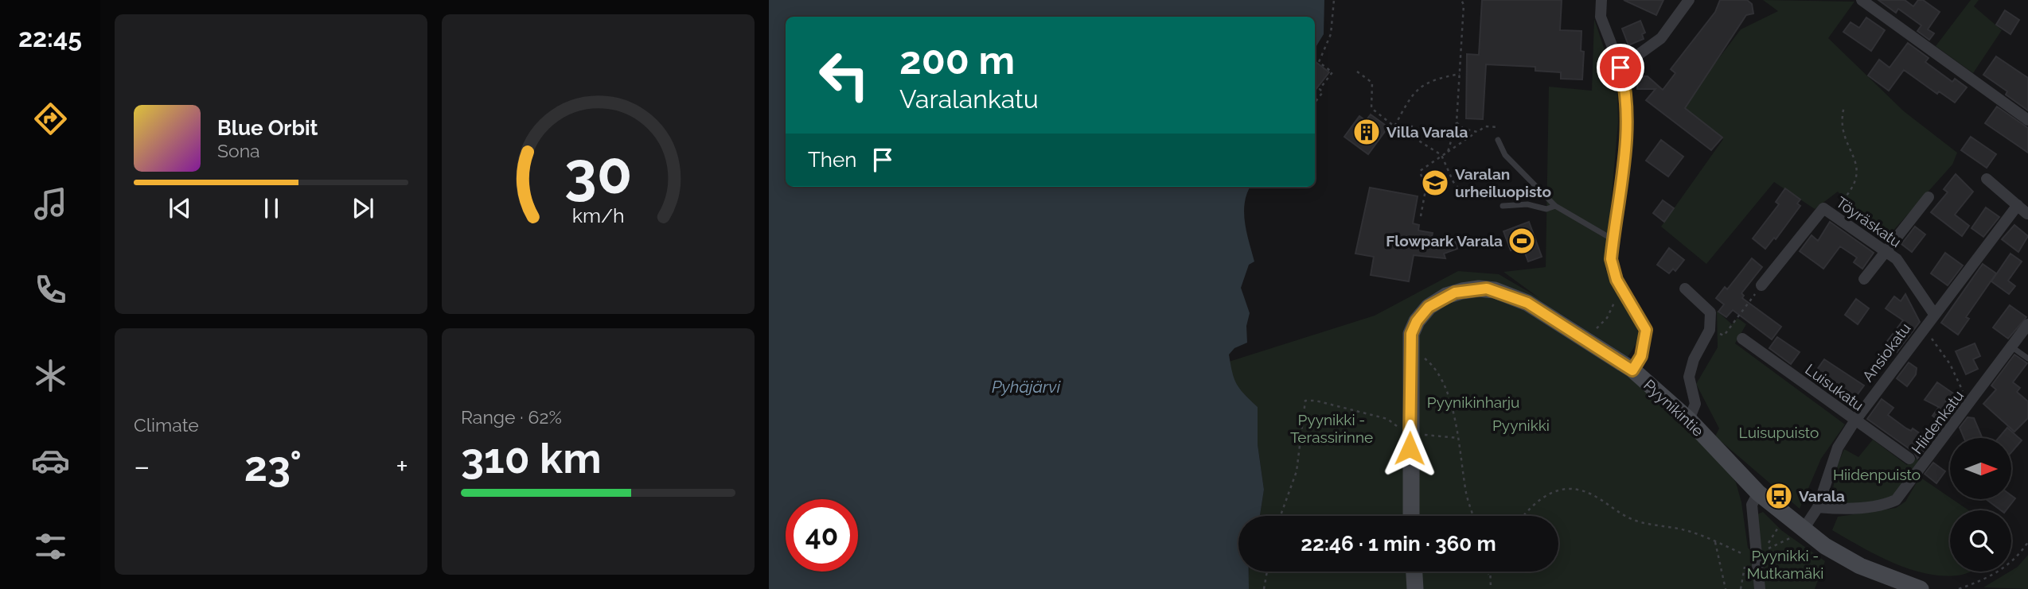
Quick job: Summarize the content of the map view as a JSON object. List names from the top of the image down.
{
  "streets": {
    "street": [
      "Töyräskatu",
      "Ansiokatu",
      "Luisukatu",
      "Pyynikintie",
      "Hiidenkatu"
    ]
  },
  "crossings": [
    ["Töyräskatu", "Ansiokatu"],
    ["Ansiokatu", "Luisukatu"],
    ["Ansiokatu", "Pyynikintie"],
    ["Ansiokatu", "Hiidenkatu"]
  ],
  "water": ["Pyhäjärvi"],
  "parks": [
    "Pyynikinharju",
    "Pyynikki - Terassirinne",
    "Pyynikki",
    "Luisupuisto",
    "Hiidenpuisto",
    "Pyynikki - Mutkamäki"
  ],
  "places": {
    "building": ["Villa Varala"],
    "school or university": ["Varalan urheiluopisto"],
    "sports": ["Flowpark Varala"],
    "bus stop": ["Varala"]
  },
  "north": "right",
  "page": {
    "tabs": "22:45",
    "turn": ["200 m", "Varalankatu"],
    "song": ["Blue Orbit", "Sona"],
    "then": "Then",
    "tile": [
      "Climate",
      ["Range · 62%", "310 km"]
    ],
    "heat": ["−", "23°", "+"],
    "limit": "40",
    "trip": "22:46 · 1 min · 360 m",
    "gauge": ["30", "km/h"]
  }
}
